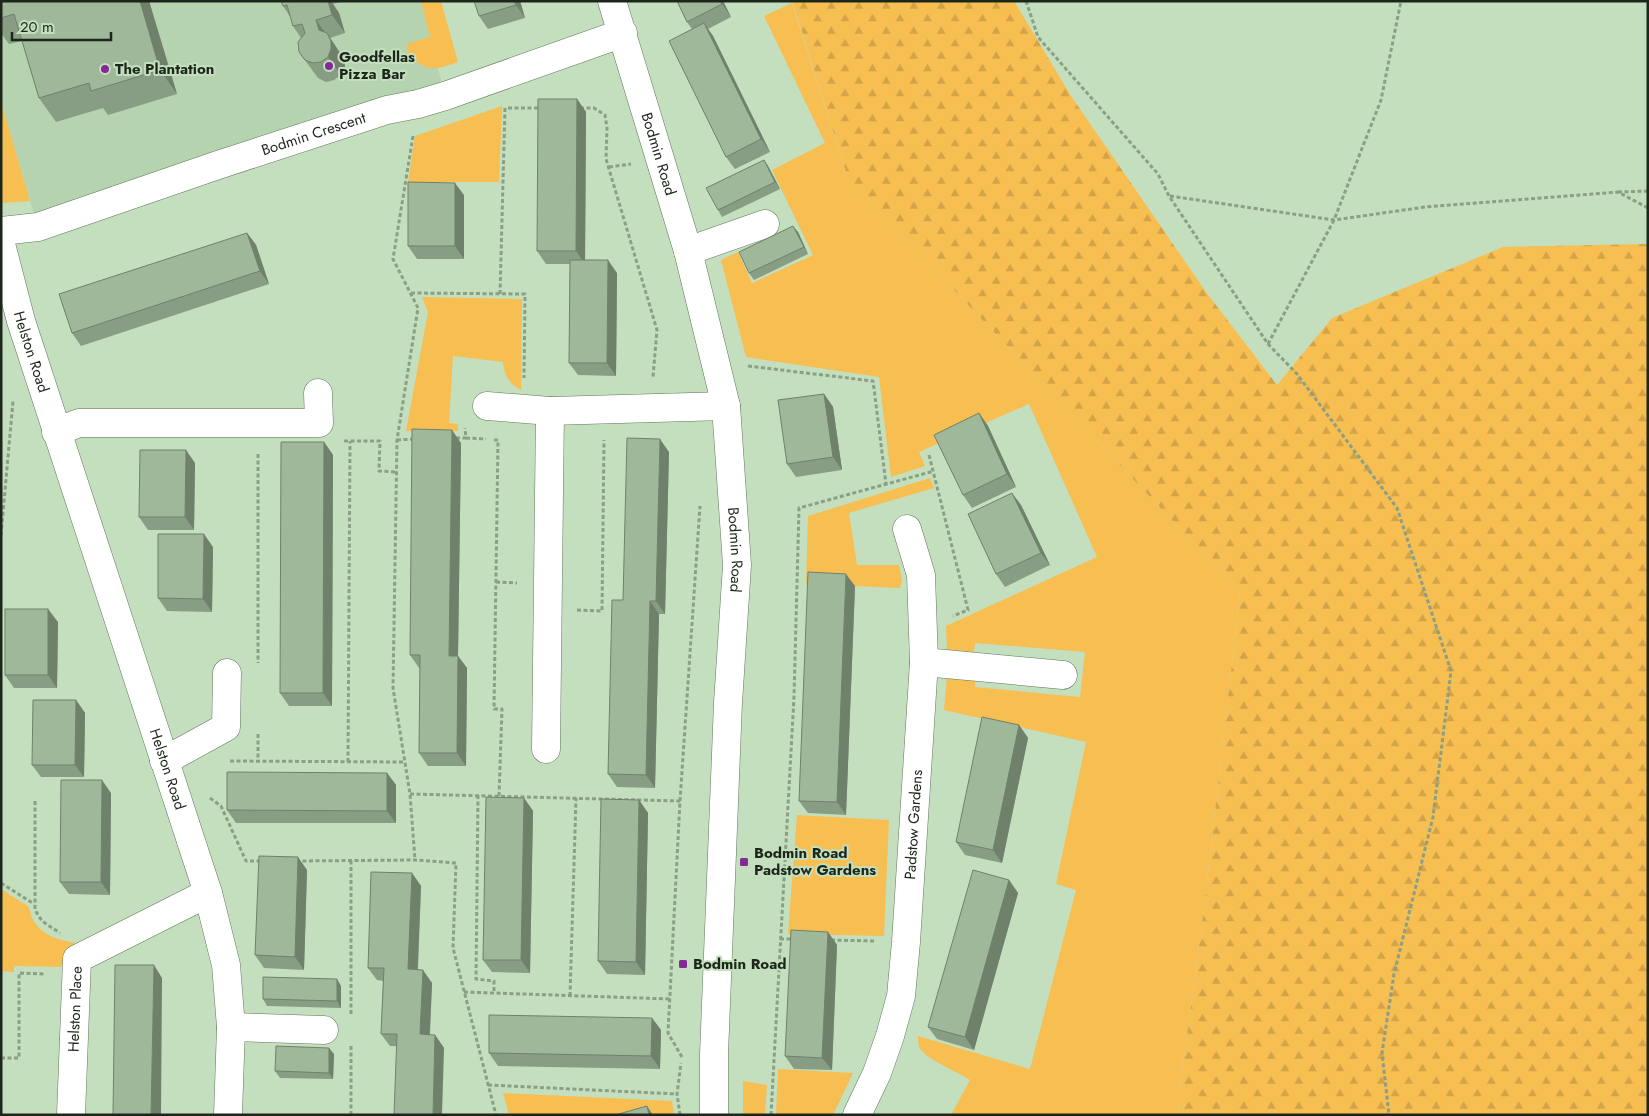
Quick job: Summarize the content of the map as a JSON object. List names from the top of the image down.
{
  "streets": {
    "street": [
      "Bodmin Crescent",
      "Bodmin Road",
      "Helston Road",
      "Padstow Gardens",
      "Helston Place"
    ]
  },
  "crossings": [
    ["Bodmin Crescent", "Bodmin Road"],
    ["Helston Road", "Helston Place"]
  ],
  "places": {
    "other": ["Goodfellas Pizza Bar", "The Plantation"],
    "transit": ["Bodmin Road Padstow Gardens", "Bodmin Road"]
  },
  "scale_bar": "20 m"
}
